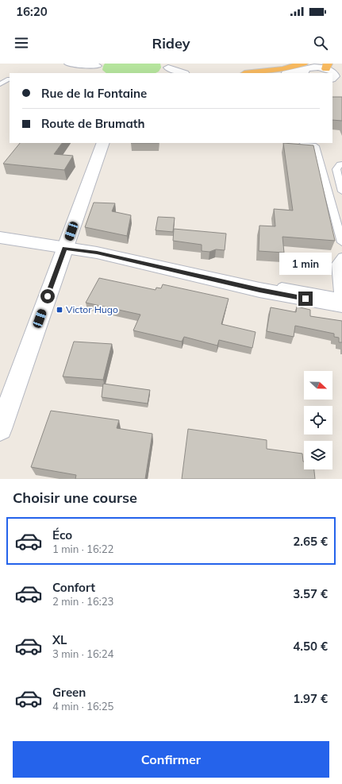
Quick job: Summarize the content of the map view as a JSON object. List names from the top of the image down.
{
  "places": {
    "transit": ["Victor Hugo"]
  },
  "north": "right",
  "page": {
    "status": "16:20",
    "header": "Ridey",
    "banner": ["Rue de la Fontaine", "Route de Brumath"],
    "bubble": "1 min",
    "heading": "Choisir une course",
    "list": [
      {
        "name": "Éco",
        "note": "1 min · 16:22",
        "value": "2.65 €"
      },
      {
        "name": "Confort",
        "note": "2 min · 16:23",
        "value": "3.57 €"
      },
      {
        "name": "XL",
        "note": "3 min · 16:24",
        "value": "4.50 €"
      },
      {
        "name": "Green",
        "note": "4 min · 16:25",
        "value": "1.97 €"
      }
    ],
    "buttons": "Confirmer"
  }
}
